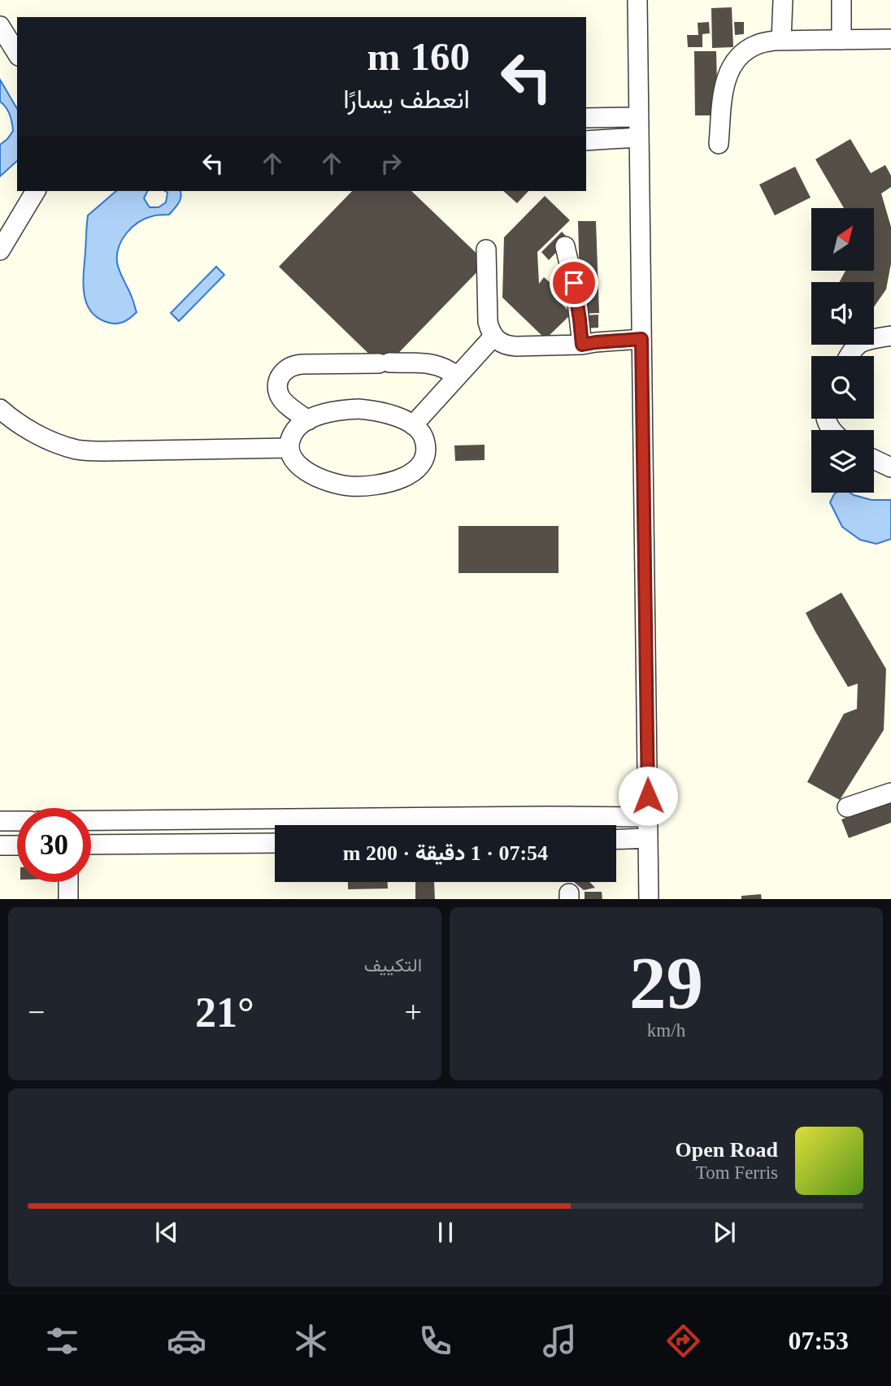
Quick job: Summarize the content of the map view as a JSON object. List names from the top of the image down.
{
  "north": "top right",
  "page": {
    "turn": ["160 m", "انعطف يسارًا"],
    "limit": "30",
    "trip": "07:54 · 1 دقيقة · 200 m",
    "tile": [
      ["29", "km/h"],
      "التكييف"
    ],
    "heat": ["−", "21°", "+"],
    "song": ["Open Road", "Tom Ferris"],
    "tabs": "07:53"
  }
}
